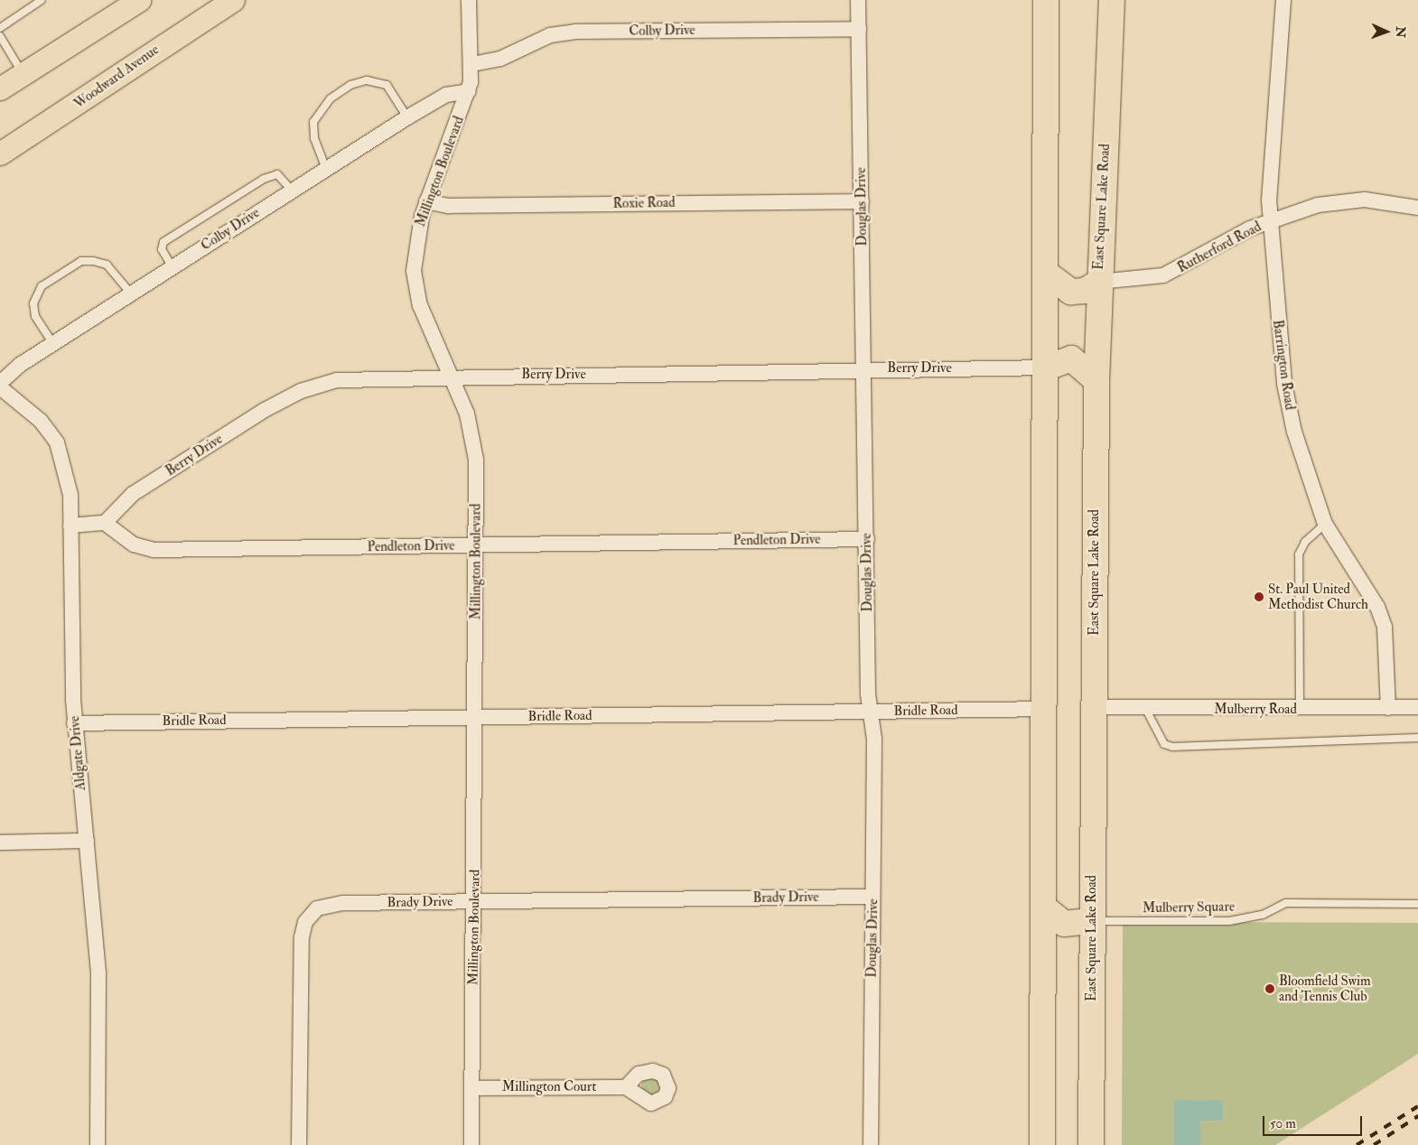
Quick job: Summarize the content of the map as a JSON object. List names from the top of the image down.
{
  "streets": {
    "highway": ["East Square Lake Road"],
    "main road": ["Woodward Avenue"],
    "street": [
      "Colby Drive",
      "Millington Boulevard",
      "Roxie Road",
      "Douglas Drive",
      "Rutherford Road",
      "Barrington Road",
      "Berry Drive",
      "Pendleton Drive",
      "Mulberry Road",
      "Bridle Road",
      "Aldgate Drive",
      "Brady Drive",
      "Millington Court"
    ],
    "lane": ["Mulberry Square"]
  },
  "crossings": [
    ["Colby Drive", "Millington Boulevard"],
    ["Colby Drive", "Douglas Drive"],
    ["Millington Boulevard", "Roxie Road"],
    ["Millington Boulevard", "Berry Drive"],
    ["Millington Boulevard", "Pendleton Drive"],
    ["Millington Boulevard", "Bridle Road"],
    ["Millington Boulevard", "Brady Drive"],
    ["Millington Boulevard", "Millington Court"],
    ["Roxie Road", "Douglas Drive"],
    ["Douglas Drive", "Berry Drive"],
    ["Douglas Drive", "Pendleton Drive"],
    ["Douglas Drive", "Bridle Road"],
    ["Douglas Drive", "Brady Drive"],
    ["East Square Lake Road", "Rutherford Road"],
    ["East Square Lake Road", "Mulberry Road"],
    ["East Square Lake Road", "Mulberry Square"],
    ["Rutherford Road", "Barrington Road"],
    ["Barrington Road", "Mulberry Road"],
    ["Berry Drive", "Pendleton Drive"],
    ["Bridle Road", "Aldgate Drive"]
  ],
  "places": ["St. Paul United Methodist Church", "Bloomfield Swim and Tennis Club"],
  "scale_bar": "50 m",
  "north": "right"
}
